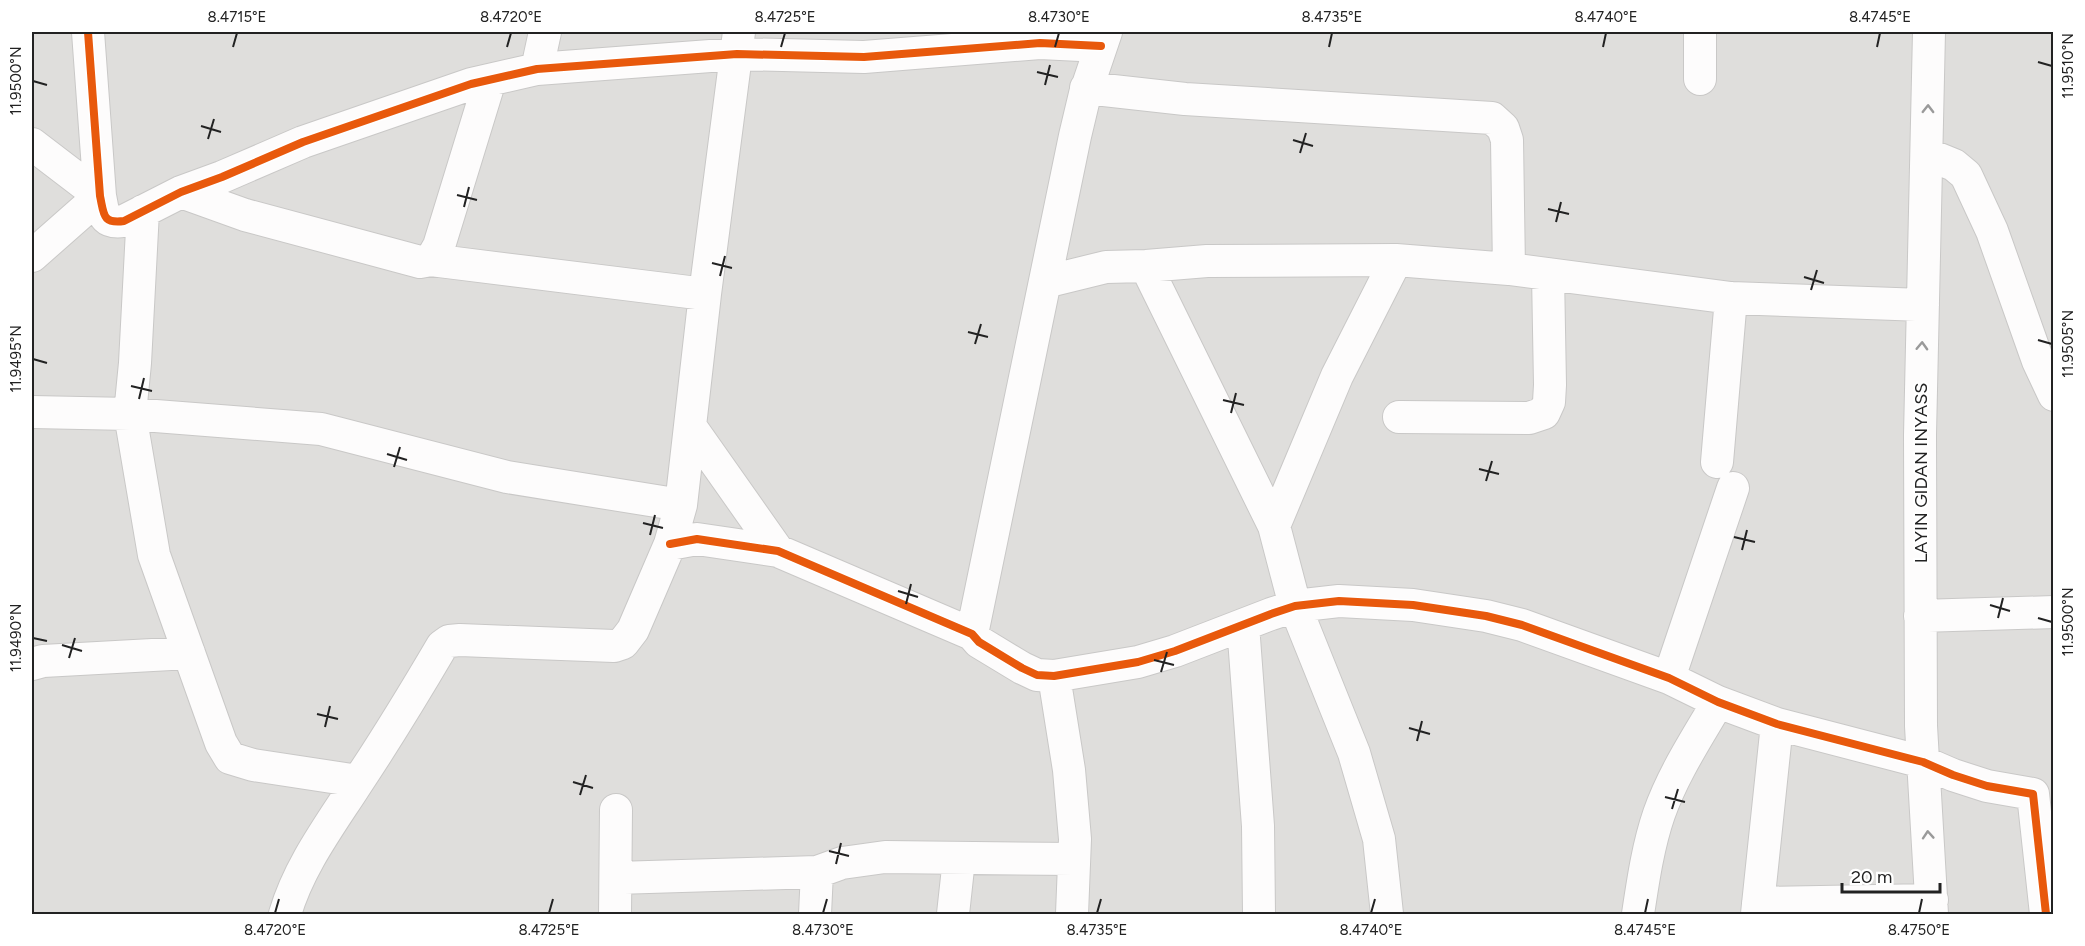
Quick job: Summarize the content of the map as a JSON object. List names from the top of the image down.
{
  "streets": {
    "street": ["LAYIN GIDAN INYASS"]
  },
  "scale_bar": "20 m",
  "coordinates": [
    "8.4715°E",
    "8.4720°E",
    "8.4725°E",
    "8.4730°E",
    "8.4735°E",
    "8.4740°E",
    "8.4745°E",
    "11.9510°N",
    "11.9500°N",
    "11.9505°N",
    "11.9495°N",
    "11.9490°N",
    "8.4750°E"
  ]
}
